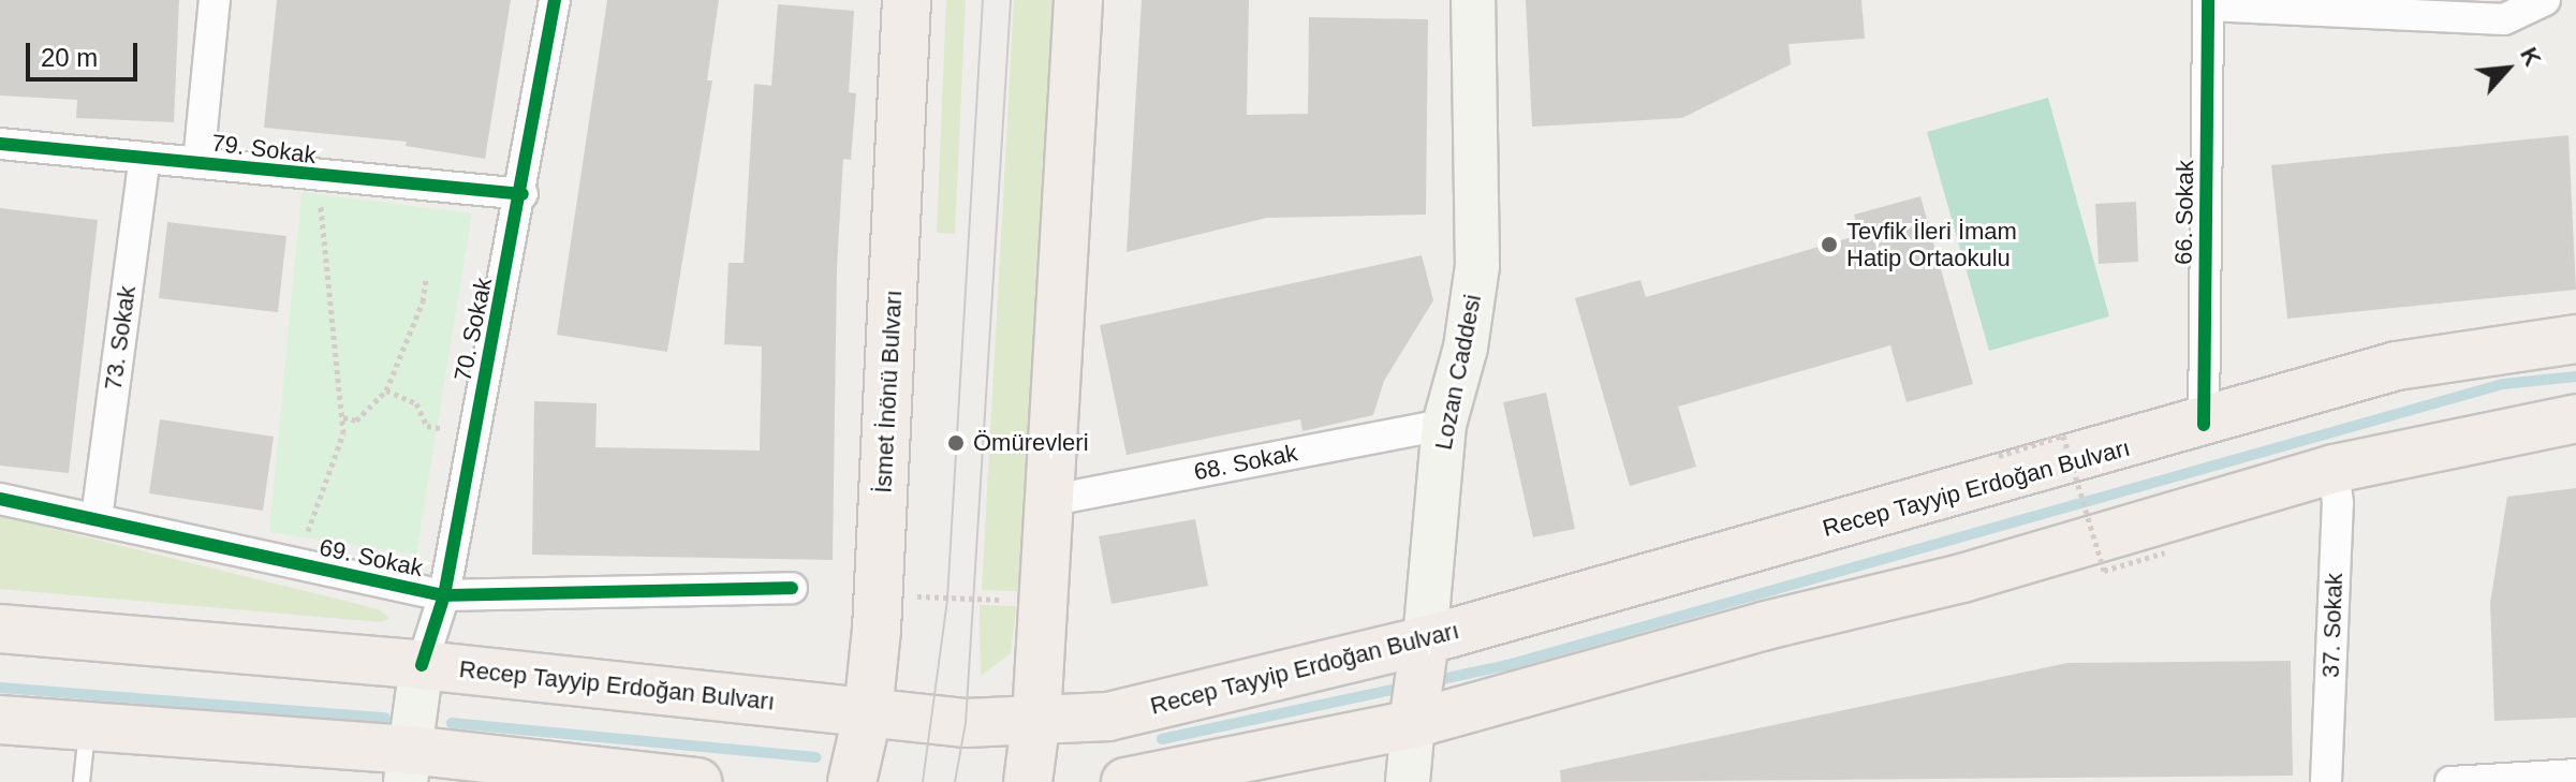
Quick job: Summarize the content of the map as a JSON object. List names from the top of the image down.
{
  "streets": {
    "main road": ["Lozan Caddesi", "İsmet İnönü Bulvarı", "Recep Tayyip Erdoğan Bulvarı"],
    "street": [
      "79. Sokak",
      "66. Sokak",
      "70. Sokak",
      "73. Sokak",
      "68. Sokak",
      "69. Sokak",
      "37. Sokak"
    ]
  },
  "crossings": [
    ["79. Sokak", "70. Sokak"],
    ["79. Sokak", "73. Sokak"],
    ["66. Sokak", "Recep Tayyip Erdoğan Bulvarı"],
    ["70. Sokak", "Recep Tayyip Erdoğan Bulvarı"],
    ["70. Sokak", "69. Sokak"],
    ["73. Sokak", "69. Sokak"],
    ["Lozan Caddesi", "68. Sokak"],
    ["Lozan Caddesi", "Recep Tayyip Erdoğan Bulvarı"],
    ["İsmet İnönü Bulvarı", "Recep Tayyip Erdoğan Bulvarı"]
  ],
  "places": ["Tevfik İleri İmam Hatip Ortaokulu", "Ömürevleri"],
  "scale_bar": "20 m",
  "north": "top right"
}
